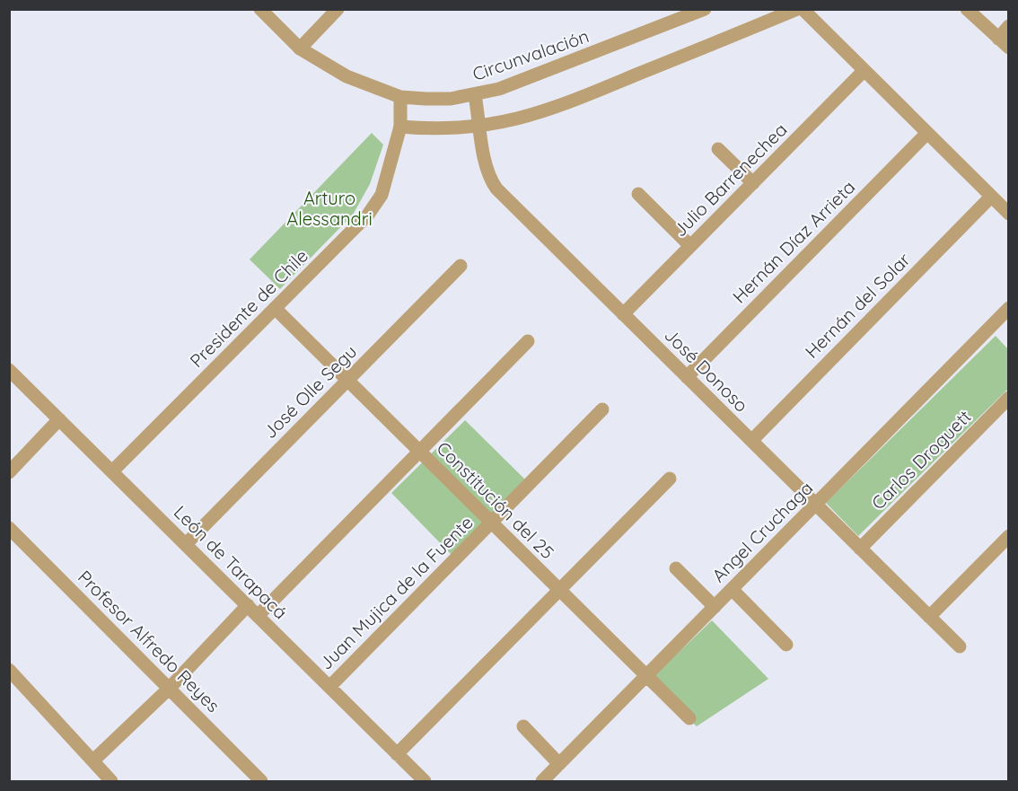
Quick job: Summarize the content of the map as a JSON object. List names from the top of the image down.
{
  "streets": {
    "street": [
      "Circunvalación",
      "Julio Barrenechea",
      "Hernán Díaz Arrieta",
      "Hernán del Solar",
      "Presidente de Chile",
      "José Donoso",
      "José Olle Segu",
      "Carlos Droguett",
      "Constitución del 25",
      "Angel Cruchaga",
      "León de Tarapacá",
      "Juan Mujica de la Fuente",
      "Profesor Alfredo Reyes"
    ]
  },
  "crossings": [
    ["Circunvalación", "Presidente de Chile"],
    ["Circunvalación", "José Donoso"],
    ["Julio Barrenechea", "José Donoso"],
    ["Hernán Díaz Arrieta", "José Donoso"],
    ["Hernán del Solar", "José Donoso"],
    ["Presidente de Chile", "Constitución del 25"],
    ["Presidente de Chile", "León de Tarapacá"],
    ["José Donoso", "Carlos Droguett"],
    ["José Donoso", "Angel Cruchaga"],
    ["José Olle Segu", "Constitución del 25"],
    ["José Olle Segu", "León de Tarapacá"],
    ["Constitución del 25", "Angel Cruchaga"],
    ["Constitución del 25", "Juan Mujica de la Fuente"],
    ["León de Tarapacá", "Juan Mujica de la Fuente"]
  ],
  "parks": ["Arturo Alessandri"]
}
